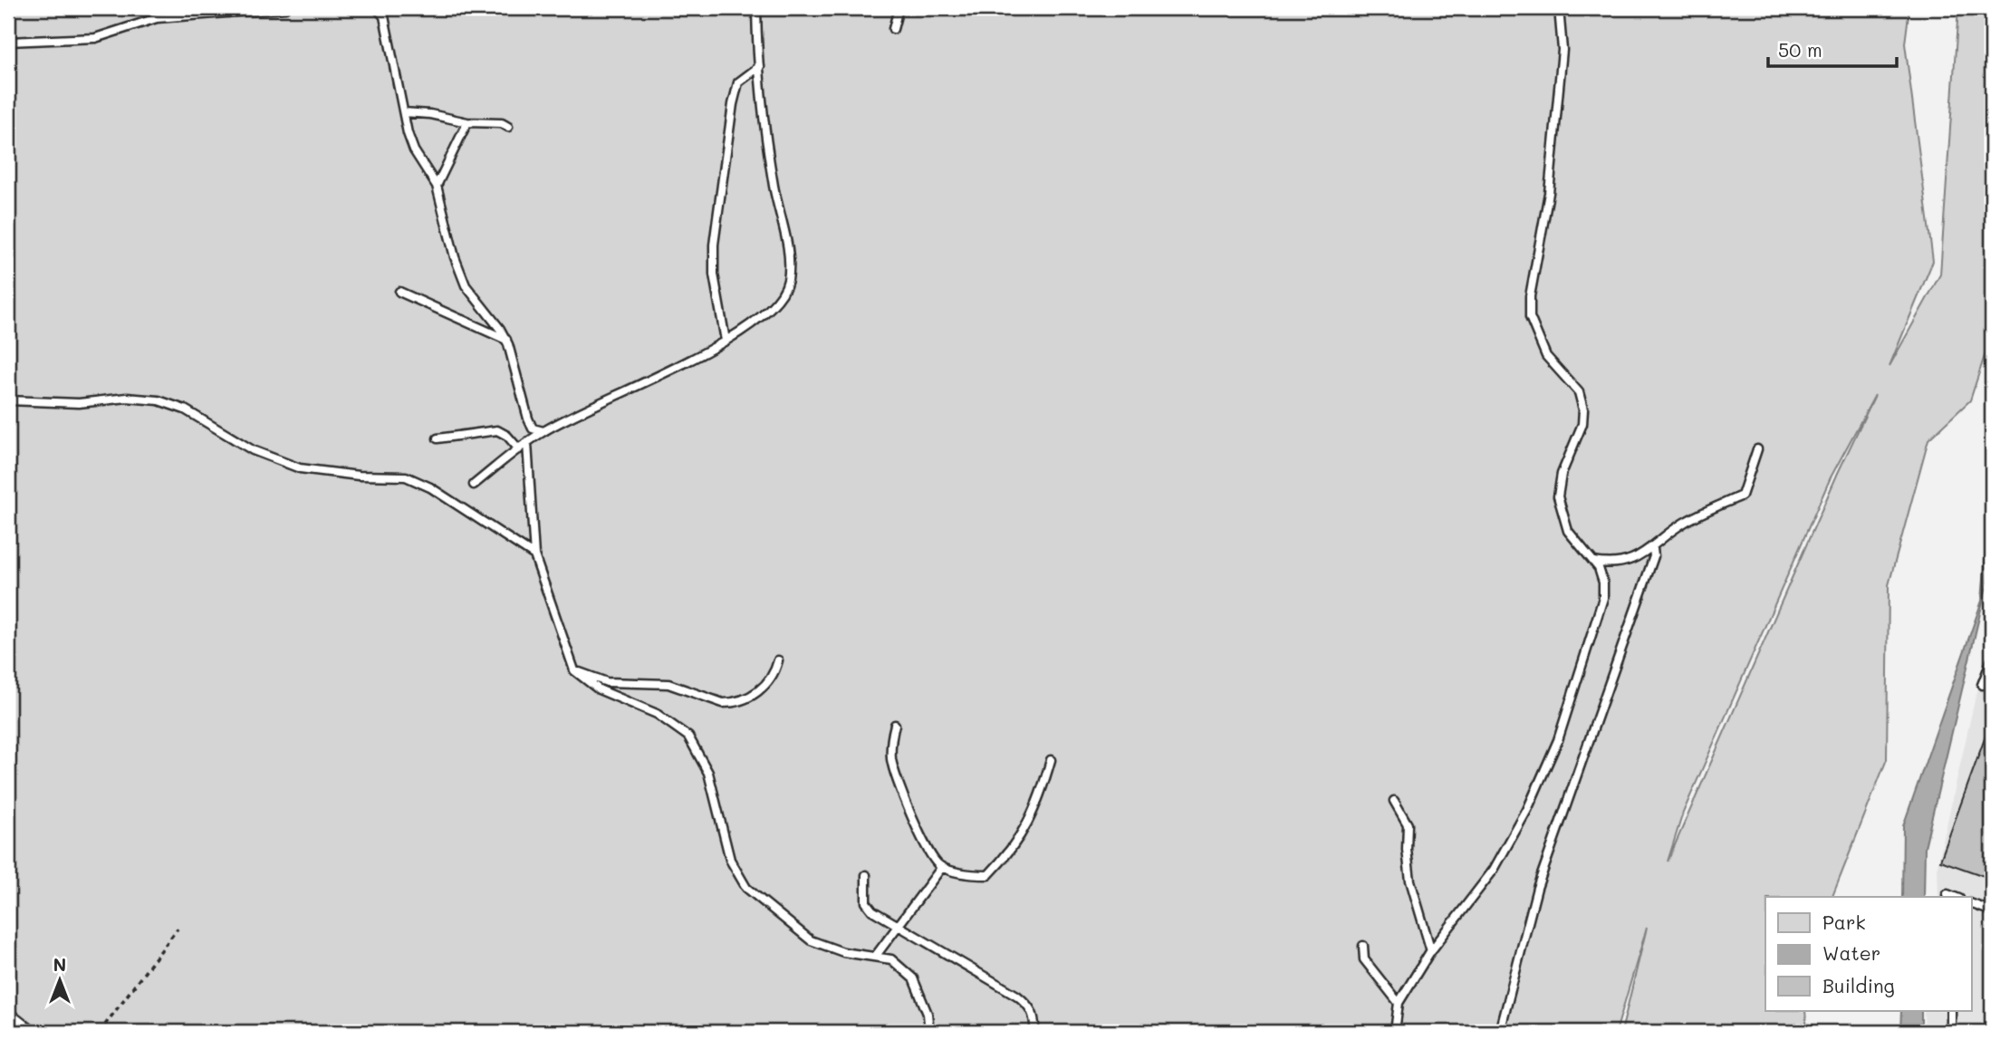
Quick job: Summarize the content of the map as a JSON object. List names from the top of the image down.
{
  "legend": ["Park", "Water", "Building"],
  "scale_bar": "50 m",
  "north": "top"
}
